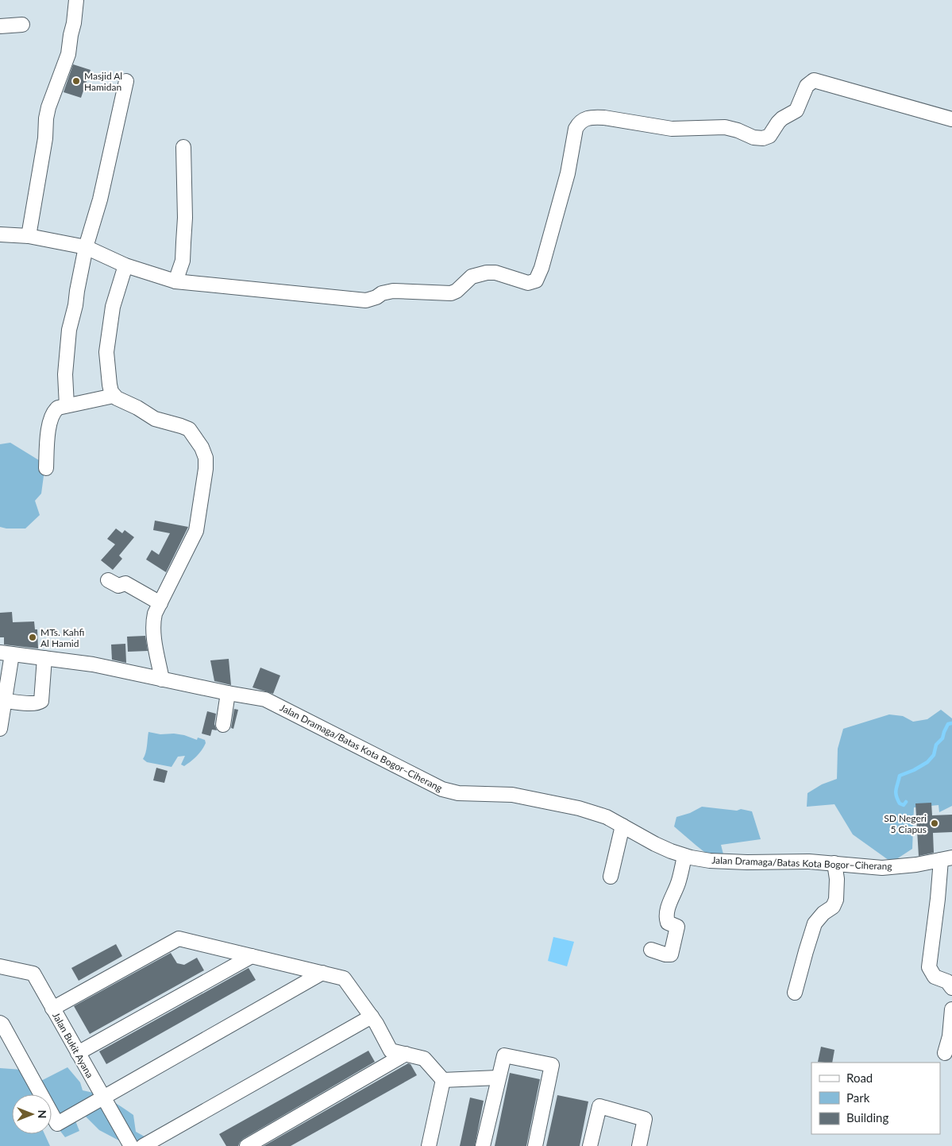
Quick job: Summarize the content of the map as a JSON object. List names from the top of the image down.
{
  "streets": {
    "street": ["Jalan Dramaga/Batas Kota Bogor–Ciherang", "Jalan Bukit Ayana"]
  },
  "places": ["Masjid Al Hamidan", "MTs. Kahfi Al Hamid", "SD Negeri 5 Ciapus"],
  "legend": ["Road", "Park", "Building"],
  "north": "right"
}
